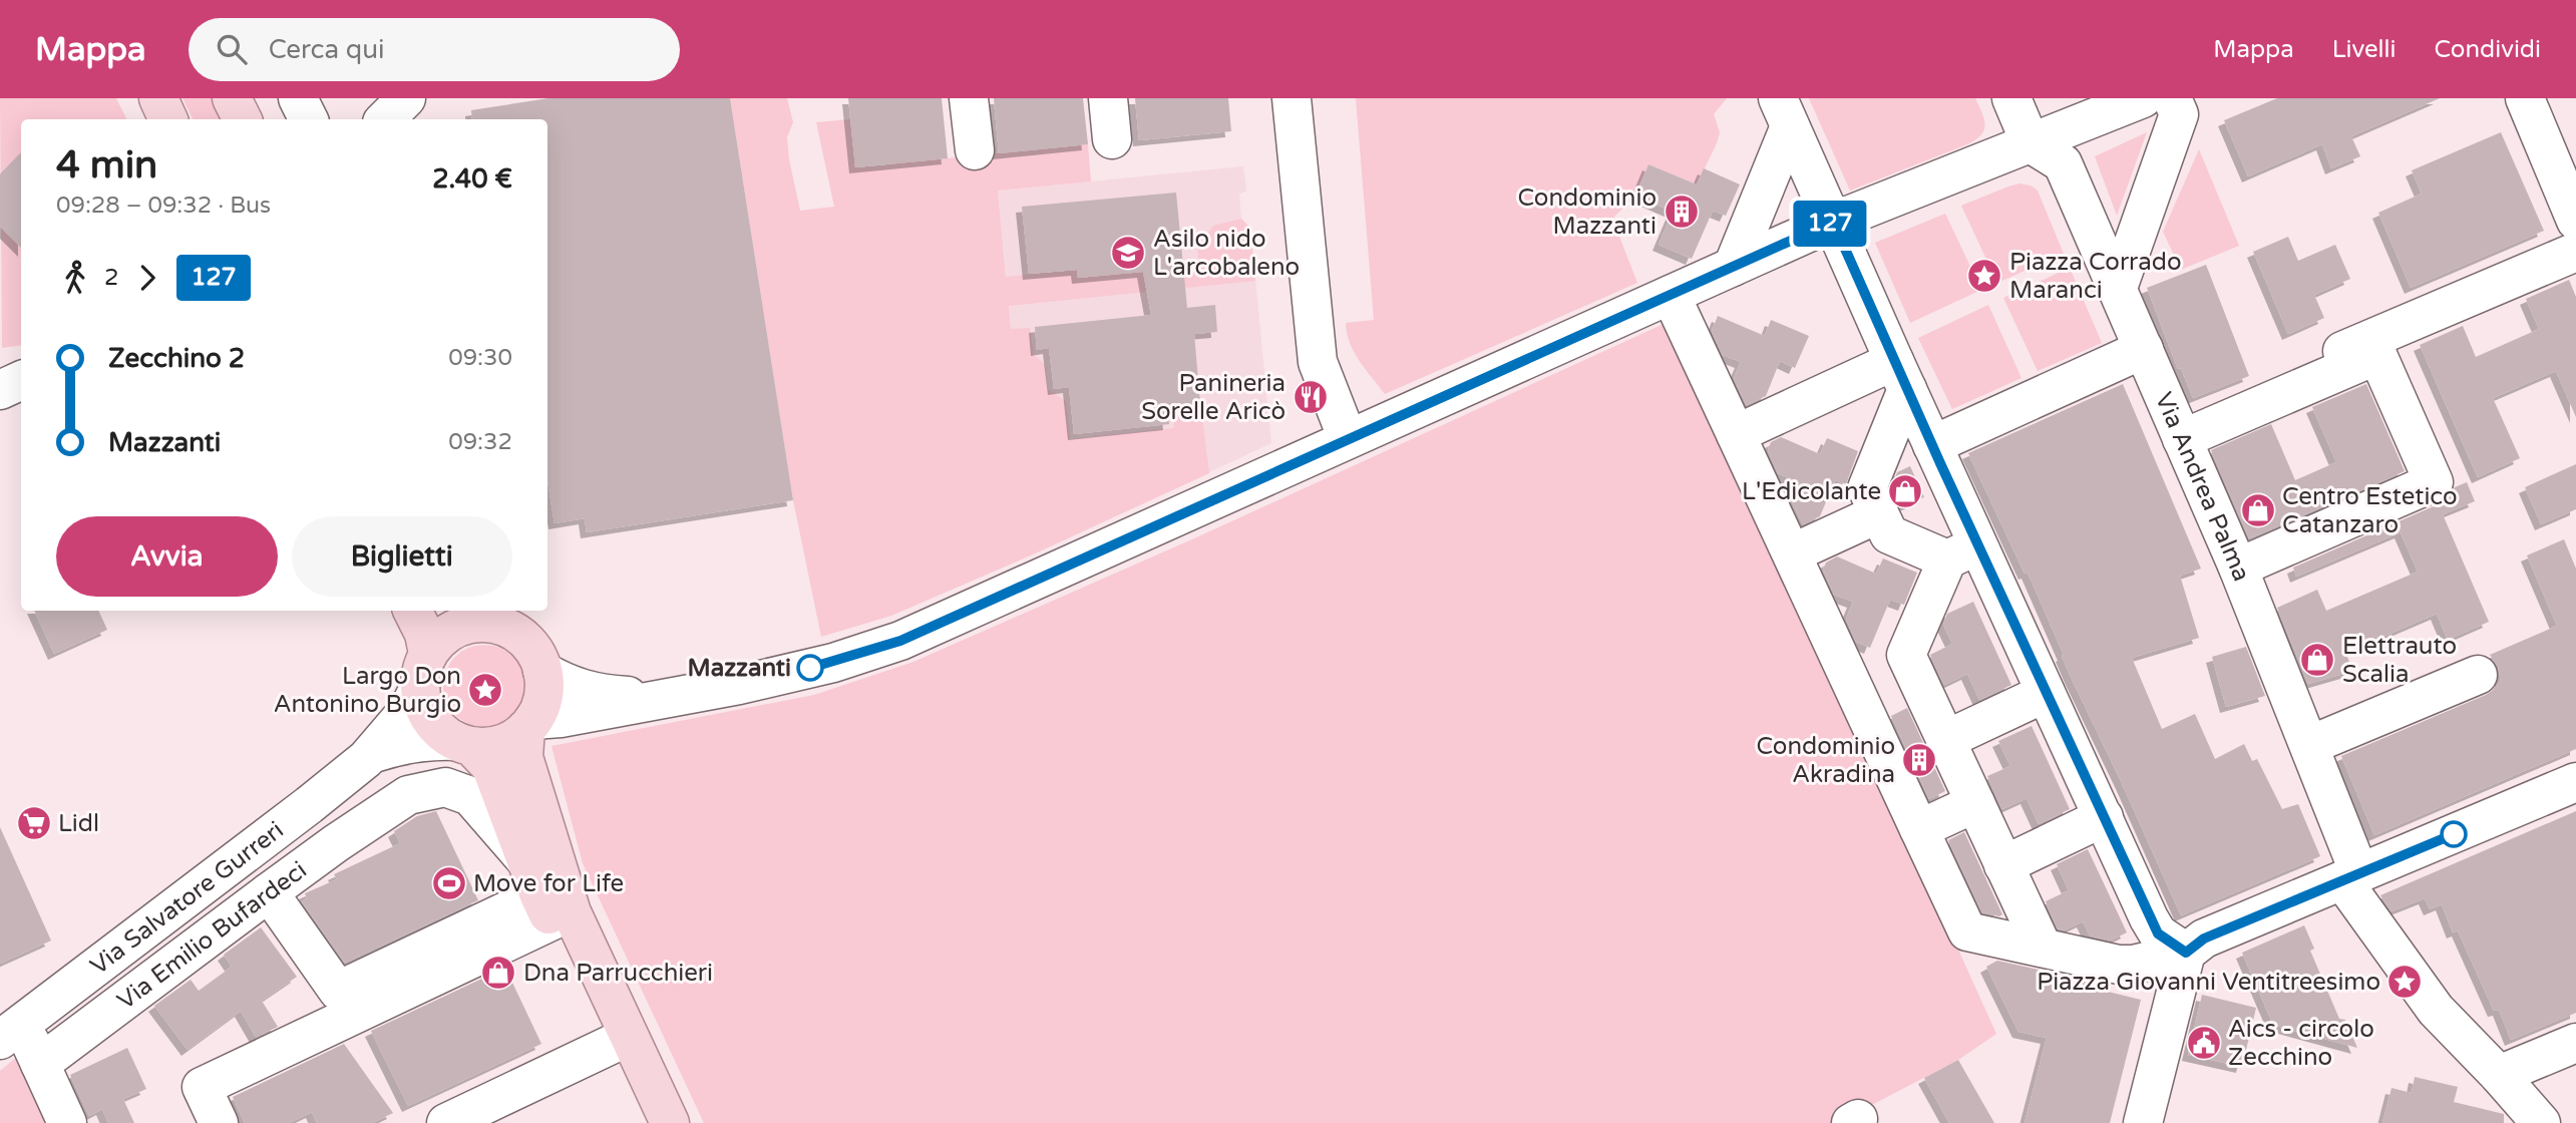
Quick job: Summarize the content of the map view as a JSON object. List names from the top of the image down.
{
  "streets": {
    "street": ["Via Andrea Palma", "Via Salvatore Gurreri", "Via Emilio Bufardeci"]
  },
  "places": {
    "building": ["Condominio Mazzanti", "Condominio Akradina"],
    "school or university": ["Asilo nido L'arcobaleno"],
    "place": ["Piazza Corrado Maranci", "Largo Don Antonino Burgio", "Piazza Giovanni Ventitreesimo"],
    "restaurant": ["Panineria Sorelle Aricò"],
    "shop": [
      "L'Edicolante",
      "Centro Estetico Catanzaro",
      "Elettrauto Scalia",
      "Dna Parrucchieri"
    ],
    "other": ["Mazzanti"],
    "supermarket": ["Lidl"],
    "sports": ["Move for Life"],
    "public building": ["Aics - circolo Zecchino"]
  },
  "lines": ["bus line 127"],
  "page": {
    "header": "Mappa",
    "search": "Cerca qui",
    "nav": ["Mappa", "Livelli", "Condividi"],
    "on_map": "127",
    "heading": ["4 min", "09:28 – 09:32 · Bus", "2.40 €"],
    "legs": ["2", "127"],
    "list": [
      {
        "name": "Zecchino 2",
        "value": "09:30"
      },
      {
        "name": "Mazzanti",
        "value": "09:32"
      }
    ],
    "buttons": ["Avvia", "Biglietti"]
  }
}
